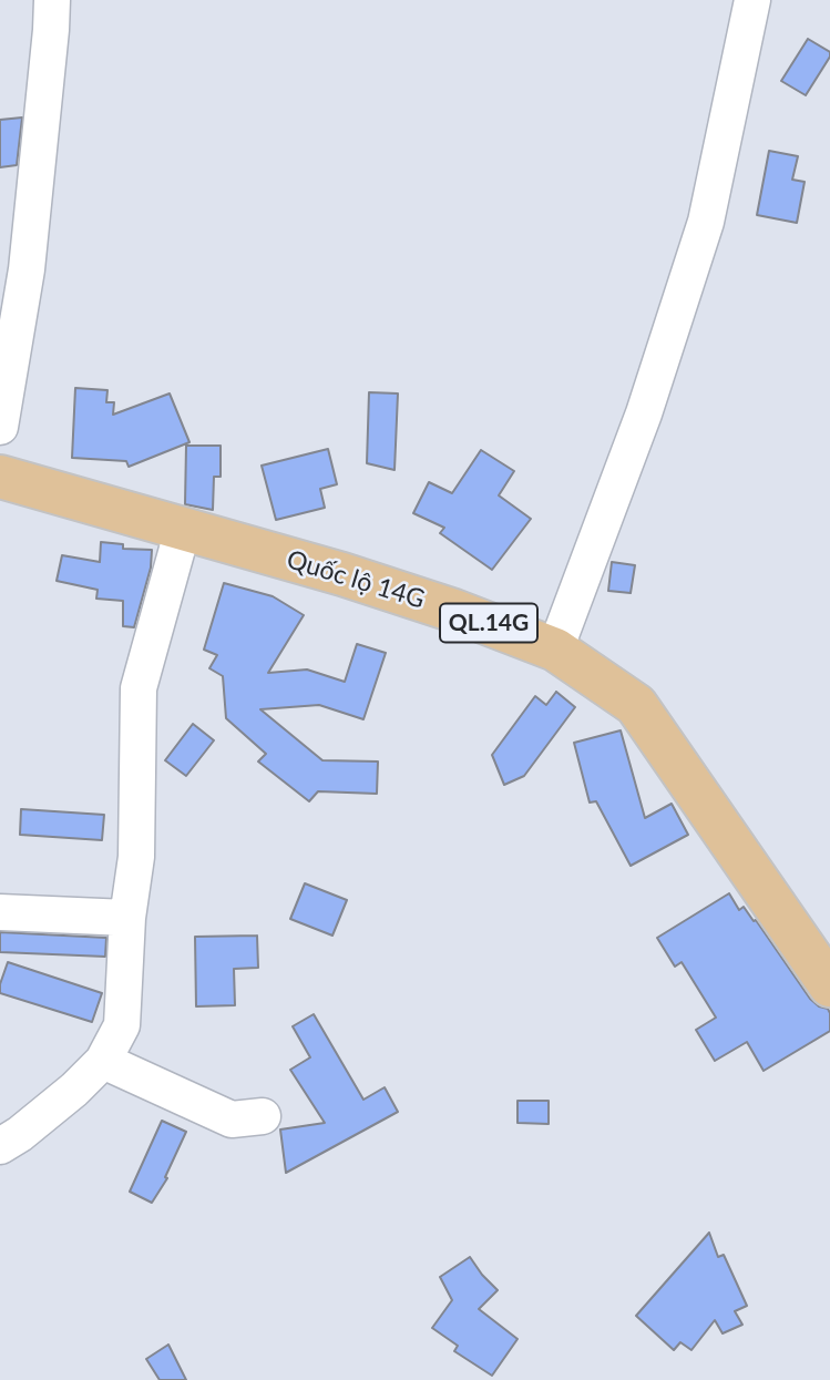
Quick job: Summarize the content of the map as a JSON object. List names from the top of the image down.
{
  "streets": {
    "main road": ["Quốc lộ 14G", "QL.14G"]
  }
}
